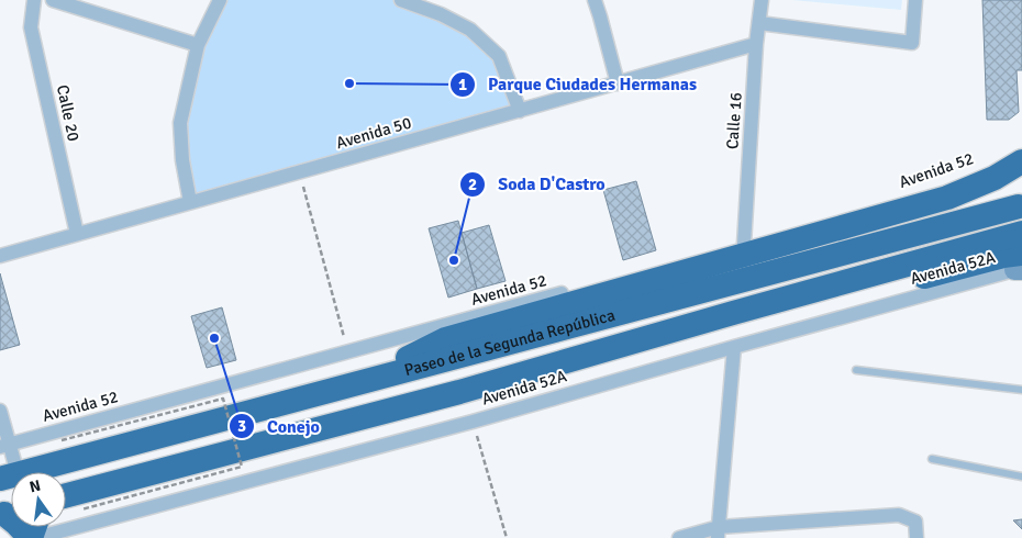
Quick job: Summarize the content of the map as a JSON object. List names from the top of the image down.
{
  "streets": {
    "highway": ["Paseo de la Segunda República"],
    "street": [
      "Calle 20",
      "Calle 16",
      "Avenida 50",
      "Avenida 52",
      "Avenida 52A"
    ]
  },
  "crossings": [
    ["Calle 20", "Avenida 50"],
    ["Calle 16", "Avenida 50"],
    ["Calle 16", "Avenida 52"]
  ],
  "places": ["Parque Ciudades Hermanas", "Soda D'Castro", "Conejo"],
  "north": "top"
}
